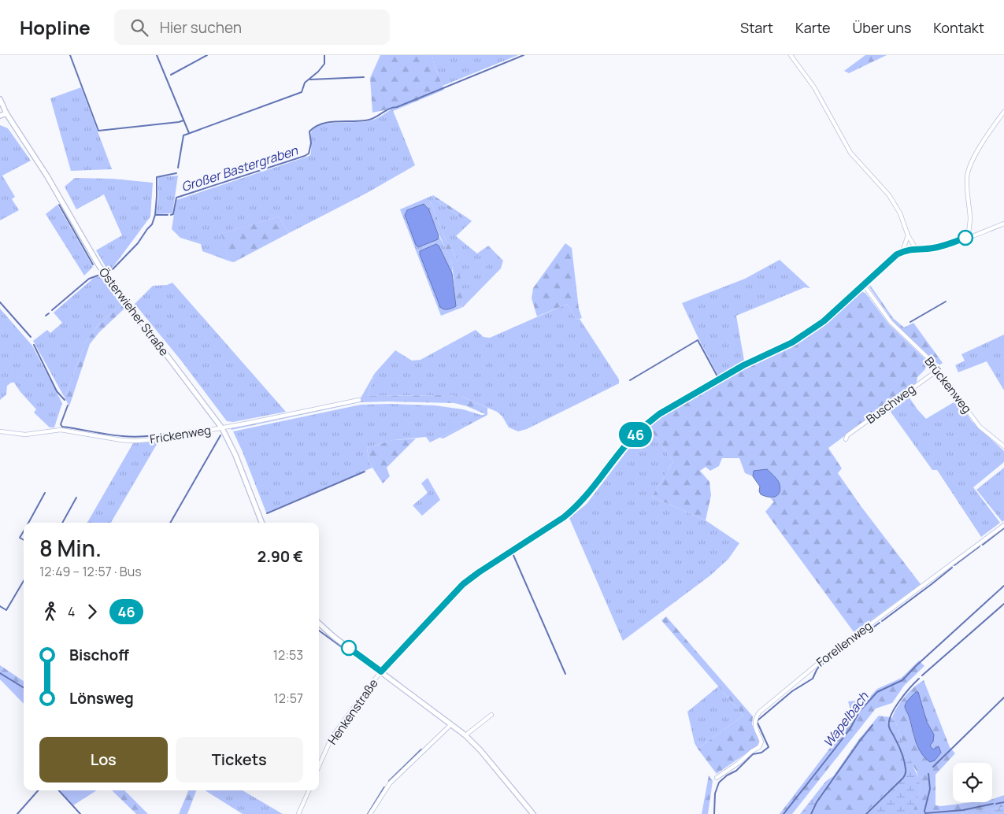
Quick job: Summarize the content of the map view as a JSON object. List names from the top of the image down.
{
  "streets": {
    "street": [
      "Österwieher Straße",
      "Brückenweg",
      "Buschweg",
      "Frickenweg",
      "Forellenweg",
      "Henkenstraße"
    ]
  },
  "crossings": [
    ["Österwieher Straße", "Frickenweg"],
    ["Brückenweg", "Buschweg"],
    ["Brückenweg", "Henkenstraße"]
  ],
  "water": ["Großer Bastergraben", "Wapelbach"],
  "lines": ["bus line 46"],
  "page": {
    "header": "Hopline",
    "search": "Hier suchen",
    "nav": [
      "Start",
      "Karte",
      "Über uns",
      "Kontakt"
    ],
    "on_map": "46",
    "heading": ["8 Min.", "12:49 – 12:57 · Bus", "2.90 €"],
    "legs": ["4", "46"],
    "list": [
      {
        "name": "Bischoff",
        "value": "12:53"
      },
      {
        "name": "Lönsweg",
        "value": "12:57"
      }
    ],
    "buttons": ["Los", "Tickets"]
  }
}
